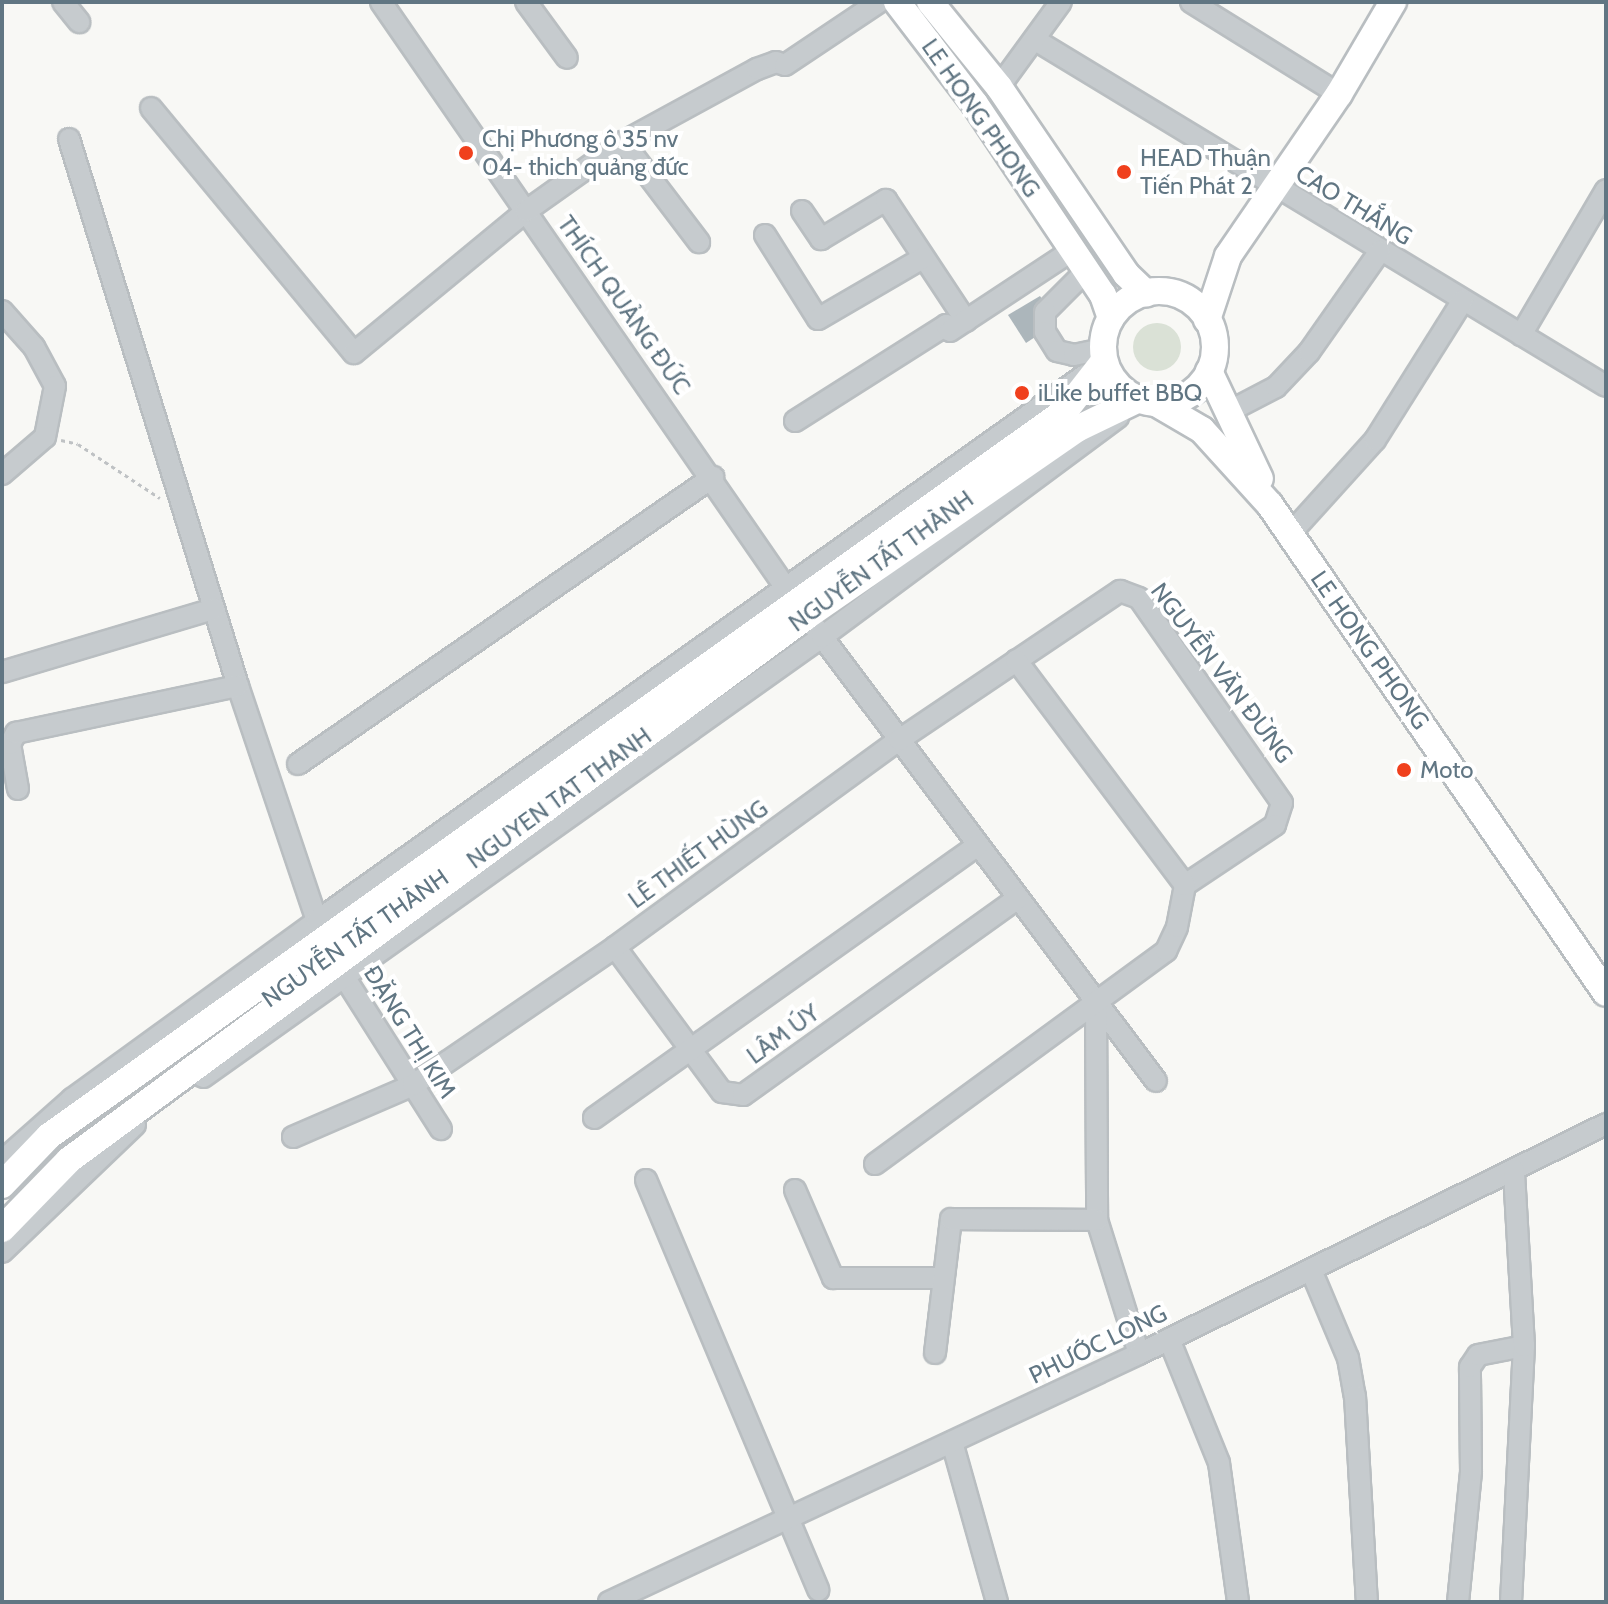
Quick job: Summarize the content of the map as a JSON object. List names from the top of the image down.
{
  "streets": {
    "main road": ["LE HONG PHONG", "NGUYEN TAT THANH"],
    "street": [
      "CAO THẮNG",
      "THÍCH QUẢNG ĐỨC",
      "NGUYỄN TẤT THÀNH",
      "NGUYỄN VĂN ĐỪNG",
      "LÊ THIẾT HÙNG",
      "ĐẶNG THỊ KIM",
      "LÂM ÚY",
      "PHƯỚC LONG"
    ]
  },
  "crossings": [
    ["LE HONG PHONG", "NGUYEN TAT THANH"],
    ["THÍCH QUẢNG ĐỨC", "NGUYEN TAT THANH"],
    ["THÍCH QUẢNG ĐỨC", "LÊ THIẾT HÙNG"],
    ["THÍCH QUẢNG ĐỨC", "LÂM ÚY"],
    ["NGUYỄN TẤT THÀNH", "NGUYEN TAT THANH"],
    ["NGUYỄN TẤT THÀNH", "ĐẶNG THỊ KIM"],
    ["NGUYỄN VĂN ĐỪNG", "LÊ THIẾT HÙNG"],
    ["NGUYEN TAT THANH", "ĐẶNG THỊ KIM"],
    ["LÊ THIẾT HÙNG", "ĐẶNG THỊ KIM"],
    ["LÊ THIẾT HÙNG", "LÂM ÚY"]
  ],
  "places": [
    "Chị Phương ô 35 nv 04- thich quảng đức",
    "HEAD Thuận Tiến Phát 2",
    "iLike buffet BBQ",
    "Moto"
  ]
}
